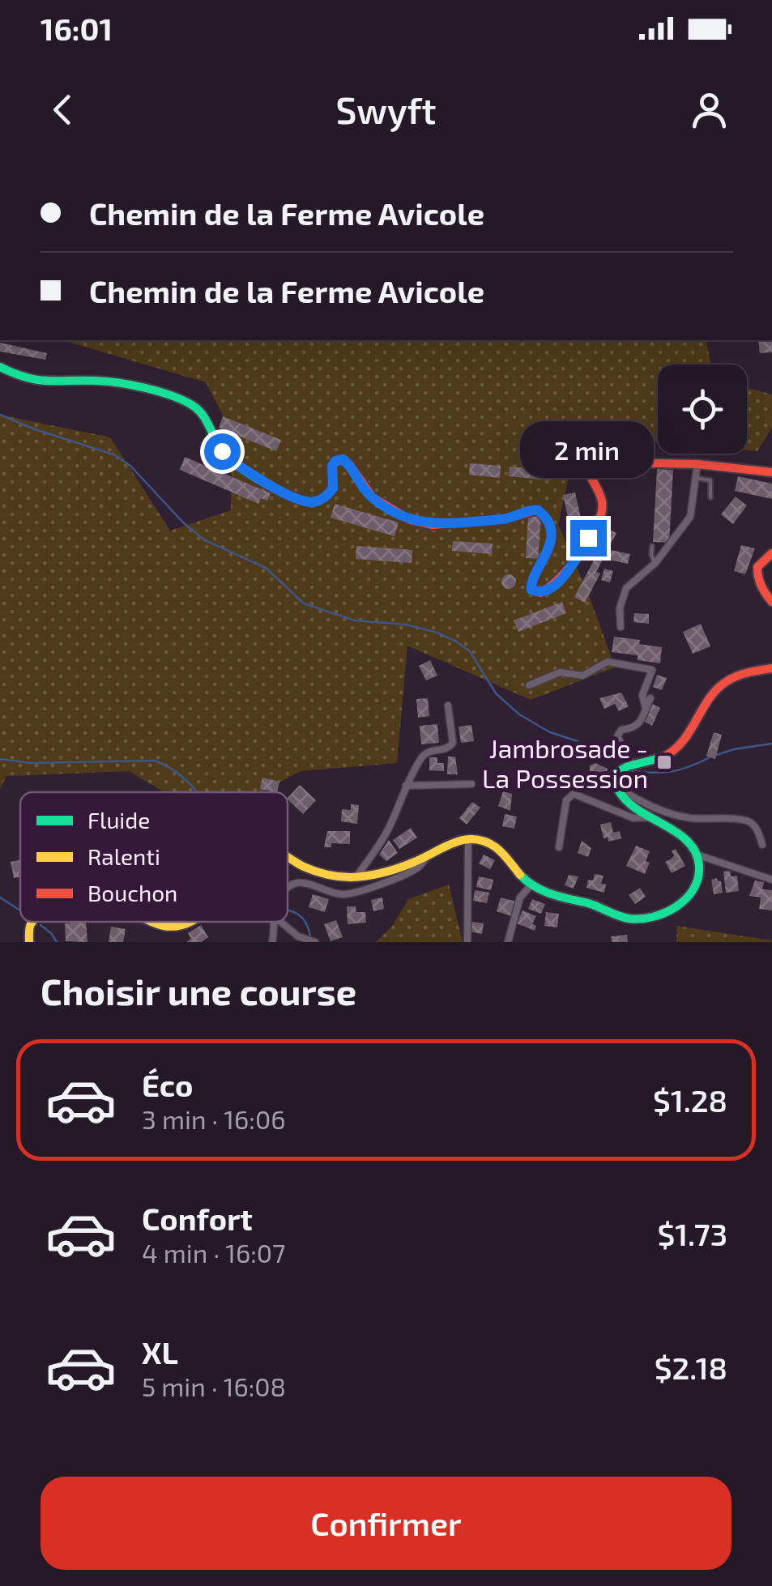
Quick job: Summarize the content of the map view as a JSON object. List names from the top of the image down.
{
  "places": {
    "transit": ["Jambrosade - La Possession"]
  },
  "legend": ["Fluide", "Ralenti", "Bouchon"],
  "page": {
    "status": "16:01",
    "header": "Swyft",
    "banner": ["Chemin de la Ferme Avicole", "Chemin de la Ferme Avicole"],
    "bubble": "2 min",
    "heading": "Choisir une course",
    "list": [
      {
        "name": "Éco",
        "note": "3 min · 16:06",
        "value": "$1.28"
      },
      {
        "name": "Confort",
        "note": "4 min · 16:07",
        "value": "$1.73"
      },
      {
        "name": "XL",
        "note": "5 min · 16:08",
        "value": "$2.18"
      }
    ],
    "buttons": "Confirmer"
  }
}
